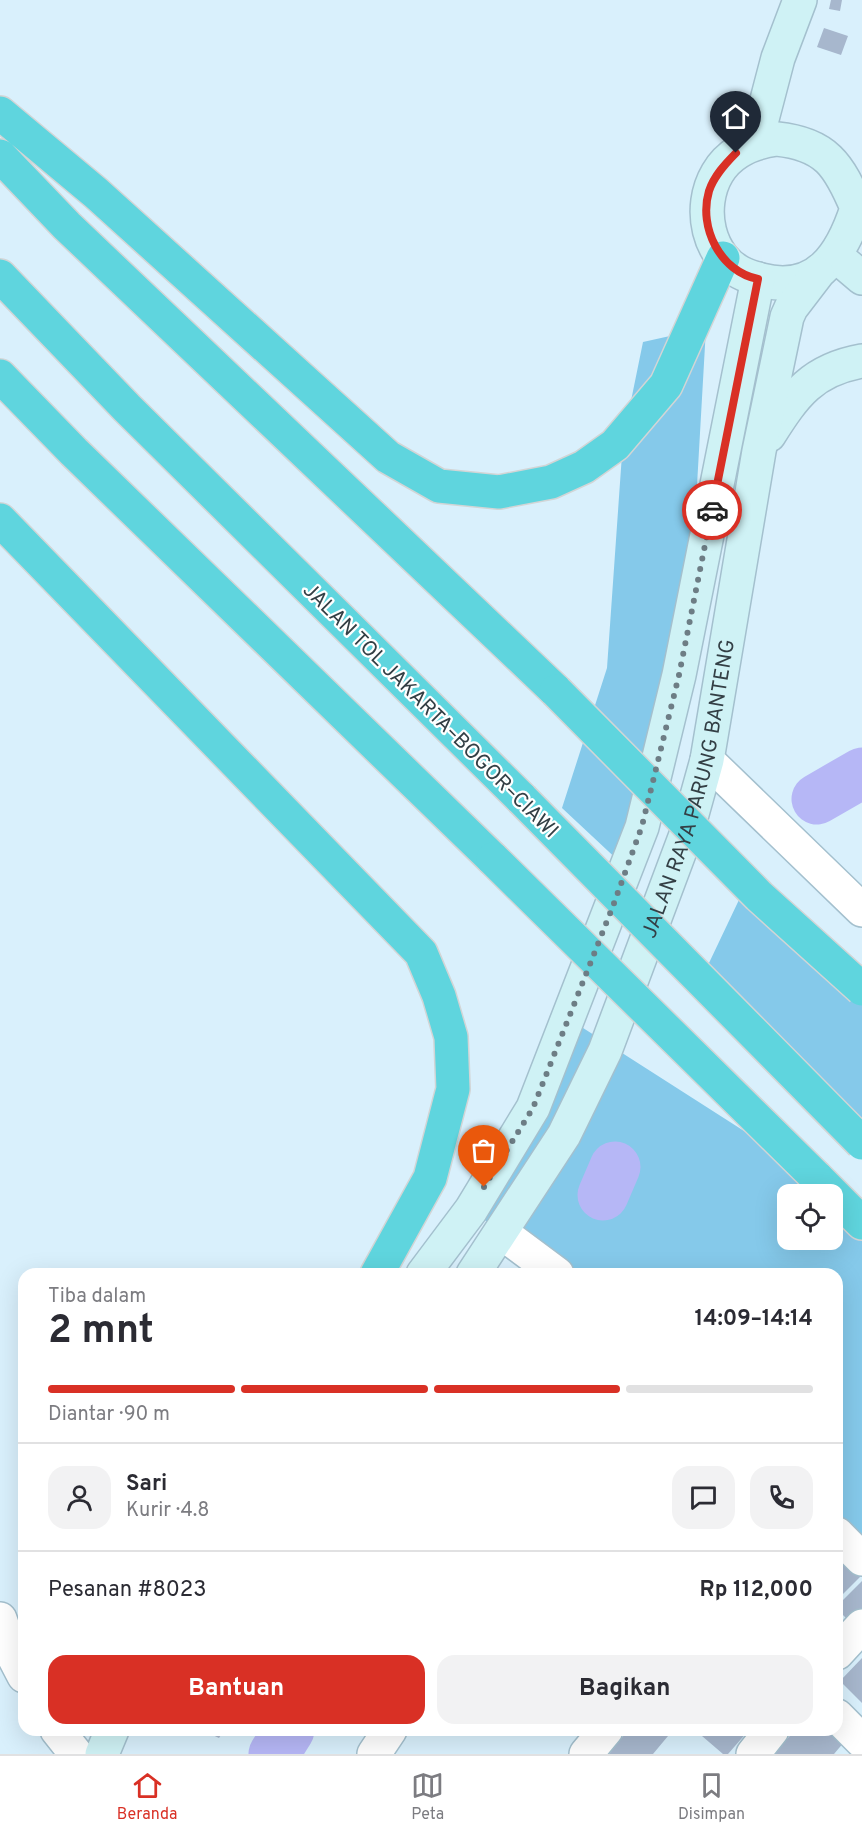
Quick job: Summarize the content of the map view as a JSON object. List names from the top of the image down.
{
  "streets": {
    "highway": ["JALAN TOL JAKARTA–BOGOR–CIAWI"],
    "main road": ["JALAN RAYA PARUNG BANTENG"]
  },
  "page": {
    "heading": ["2 mnt", "Tiba dalam", "14:09–14:14"],
    "panel": [
      "Sari",
      "Kurir · 4.8",
      "Pesanan #8023",
      "Rp 112,000"
    ],
    "bar": "Diantar · 90 m",
    "buttons": ["Bantuan", "Bagikan"],
    "tabs": ["Beranda", "Peta", "Disimpan"]
  }
}
